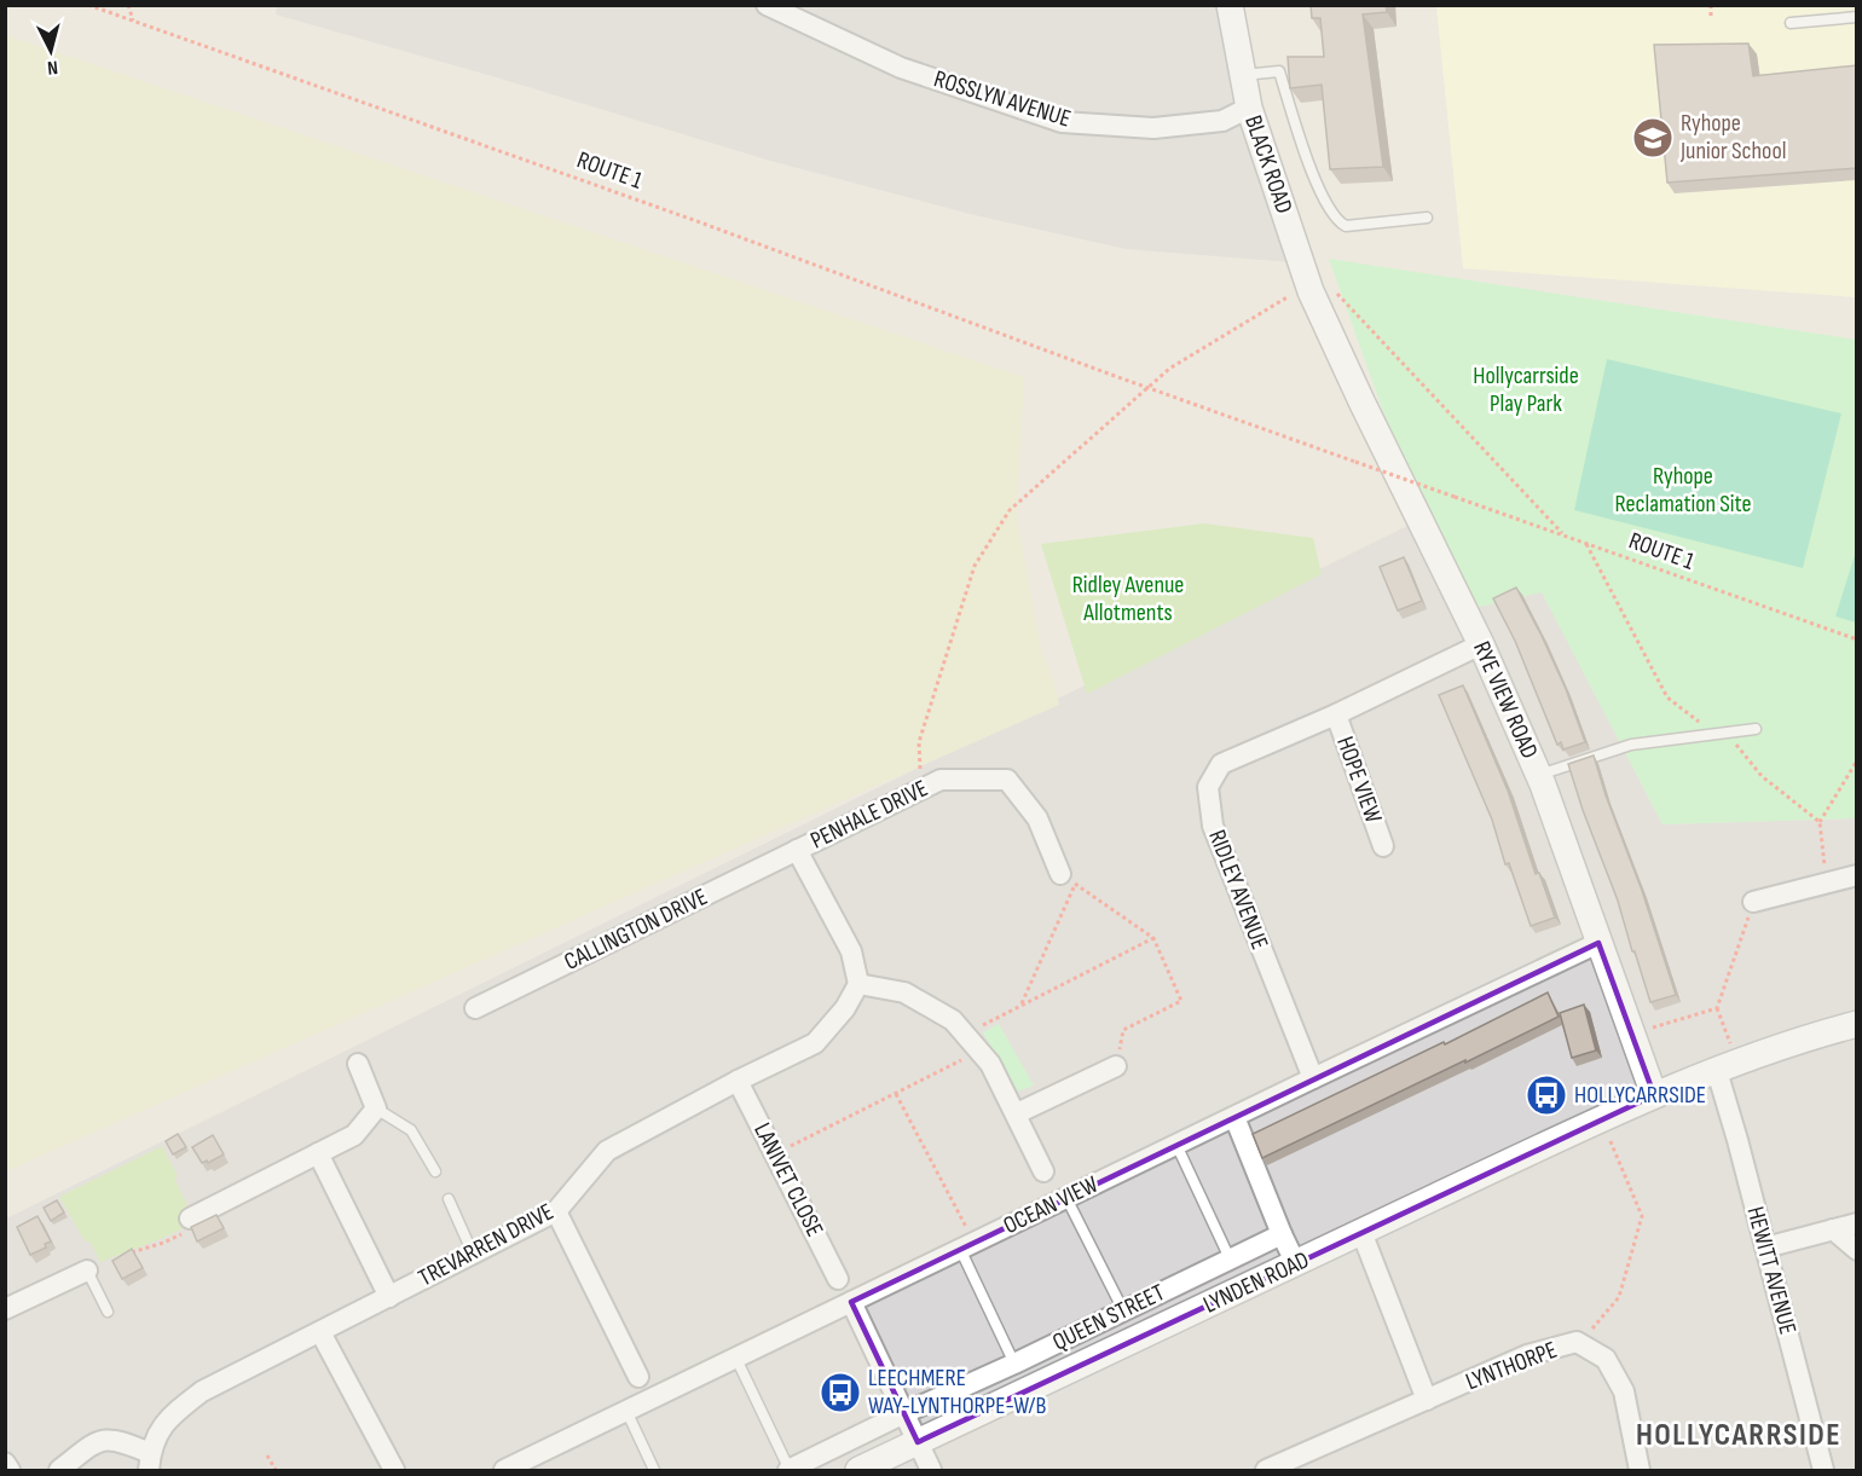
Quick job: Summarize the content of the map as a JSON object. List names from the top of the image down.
{
  "streets": {
    "street": [
      "ROSSLYN AVENUE",
      "BLACK ROAD",
      "RYE VIEW ROAD",
      "HOPE VIEW",
      "PENHALE DRIVE",
      "RIDLEY AVENUE",
      "CALLINGTON DRIVE",
      "LANIVET CLOSE",
      "OCEAN VIEW",
      "TREVARREN DRIVE",
      "HEWITT AVENUE",
      "LYNDEN ROAD",
      "QUEEN STREET",
      "LYNTHORPE"
    ],
    "path": ["ROUTE 1"]
  },
  "crossings": [
    ["ROSSLYN AVENUE", "BLACK ROAD"],
    ["BLACK ROAD", "RYE VIEW ROAD"],
    ["RYE VIEW ROAD", "RIDLEY AVENUE"],
    ["RYE VIEW ROAD", "OCEAN VIEW"],
    ["RYE VIEW ROAD", "LYNDEN ROAD"],
    ["HOPE VIEW", "RIDLEY AVENUE"],
    ["PENHALE DRIVE", "CALLINGTON DRIVE"],
    ["RIDLEY AVENUE", "OCEAN VIEW"],
    ["LANIVET CLOSE", "TREVARREN DRIVE"],
    ["HEWITT AVENUE", "LYNDEN ROAD"]
  ],
  "districts": ["HOLLYCARRSIDE"],
  "parks": ["Hollycarrside Play Park", "Ryhope Reclamation Site", "Ridley Avenue Allotments"],
  "places": {
    "school or university": ["Ryhope Junior School"],
    "bus stop": ["HOLLYCARRSIDE", "LEECHMERE WAY-LYNTHORPE-W/B"]
  },
  "north": "bottom"
}
